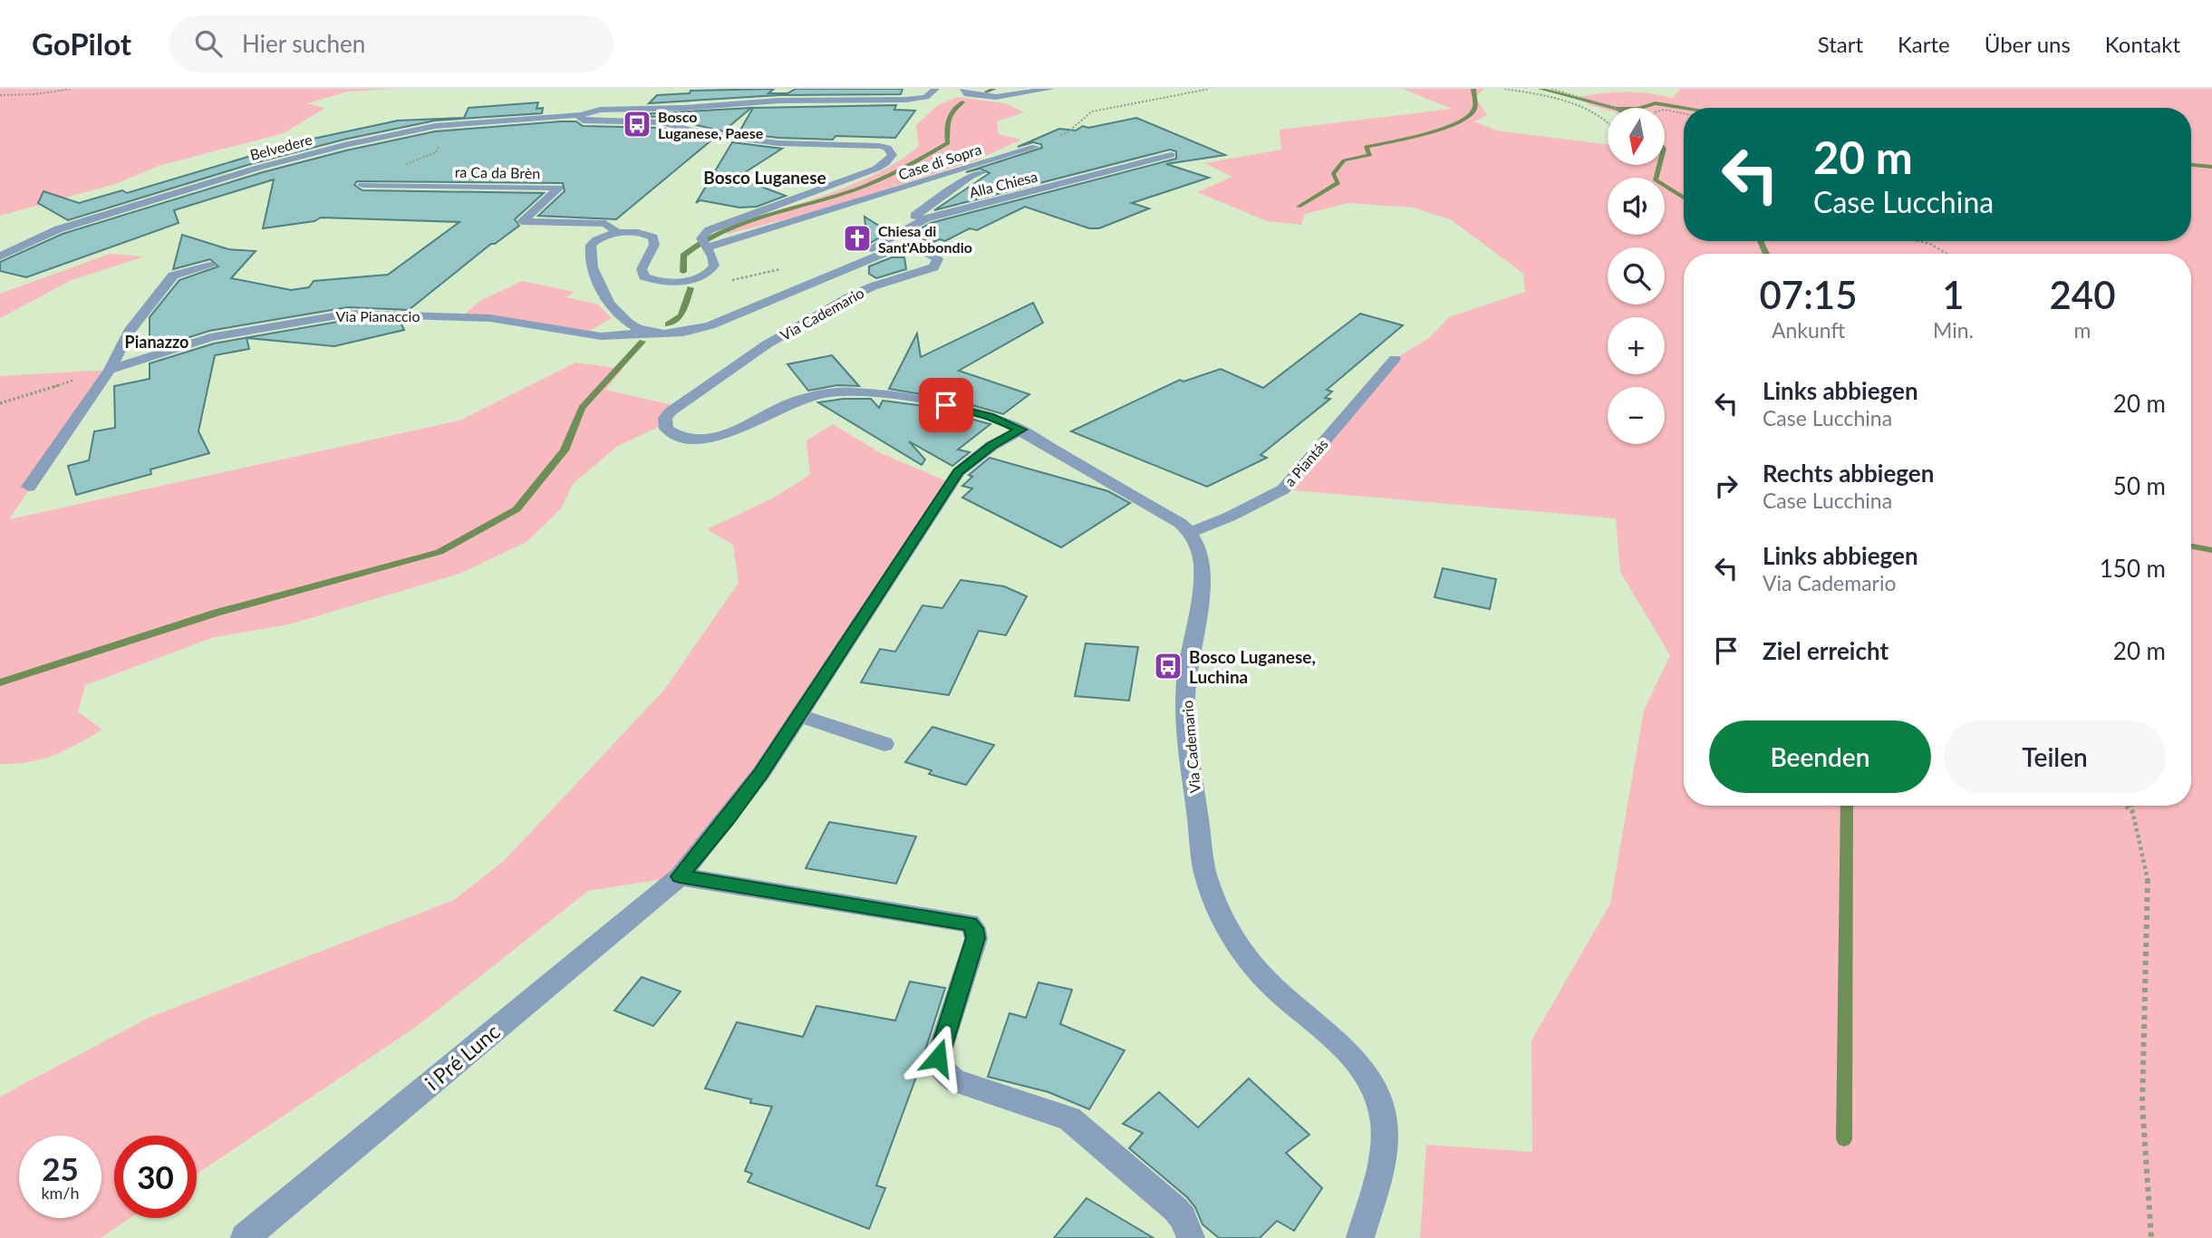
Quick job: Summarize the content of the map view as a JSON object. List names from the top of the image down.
{
  "streets": {
    "street": [
      "Belvedere",
      "Case di Sopra",
      "ra Ca da Brèn",
      "Alla Chiesa",
      "Via Cademario",
      "Via Pianaccio",
      "a Piantás",
      "i Pré Lunc"
    ]
  },
  "crossings": [
    ["Case di Sopra", "Alla Chiesa"],
    ["ra Ca da Brèn", "Via Cademario"],
    ["Alla Chiesa", "Via Cademario"],
    ["Via Cademario", "Via Pianaccio"],
    ["Via Cademario", "a Piantás"],
    ["Via Cademario", "i Pré Lunc"]
  ],
  "districts": ["Bosco Luganese", "Pianazzo"],
  "places": {
    "bus stop": ["Bosco Luganese, Paese", "Bosco Luganese, Luchina"],
    "church": ["Chiesa di Sant'Abbondio"]
  },
  "north": "bottom",
  "page": {
    "header": "GoPilot",
    "search": "Hier suchen",
    "nav": [
      "Start",
      "Karte",
      "Über uns",
      "Kontakt"
    ],
    "map_buttons": ["+", "−"],
    "turn": ["20 m", "Case Lucchina"],
    "eta": [
      "07:15",
      "Ankunft",
      "1",
      "Min.",
      "240",
      "m"
    ],
    "list": [
      {
        "name": "Links abbiegen",
        "note": "Case Lucchina",
        "value": "20 m"
      },
      {
        "name": "Rechts abbiegen",
        "note": "Case Lucchina",
        "value": "50 m"
      },
      {
        "name": "Links abbiegen",
        "note": "Via Cademario",
        "value": "150 m"
      },
      {
        "name": "Ziel erreicht",
        "value": "20 m"
      }
    ],
    "buttons": ["Beenden", "Teilen"],
    "speed": "25 km/h",
    "limit": "30"
  }
}
